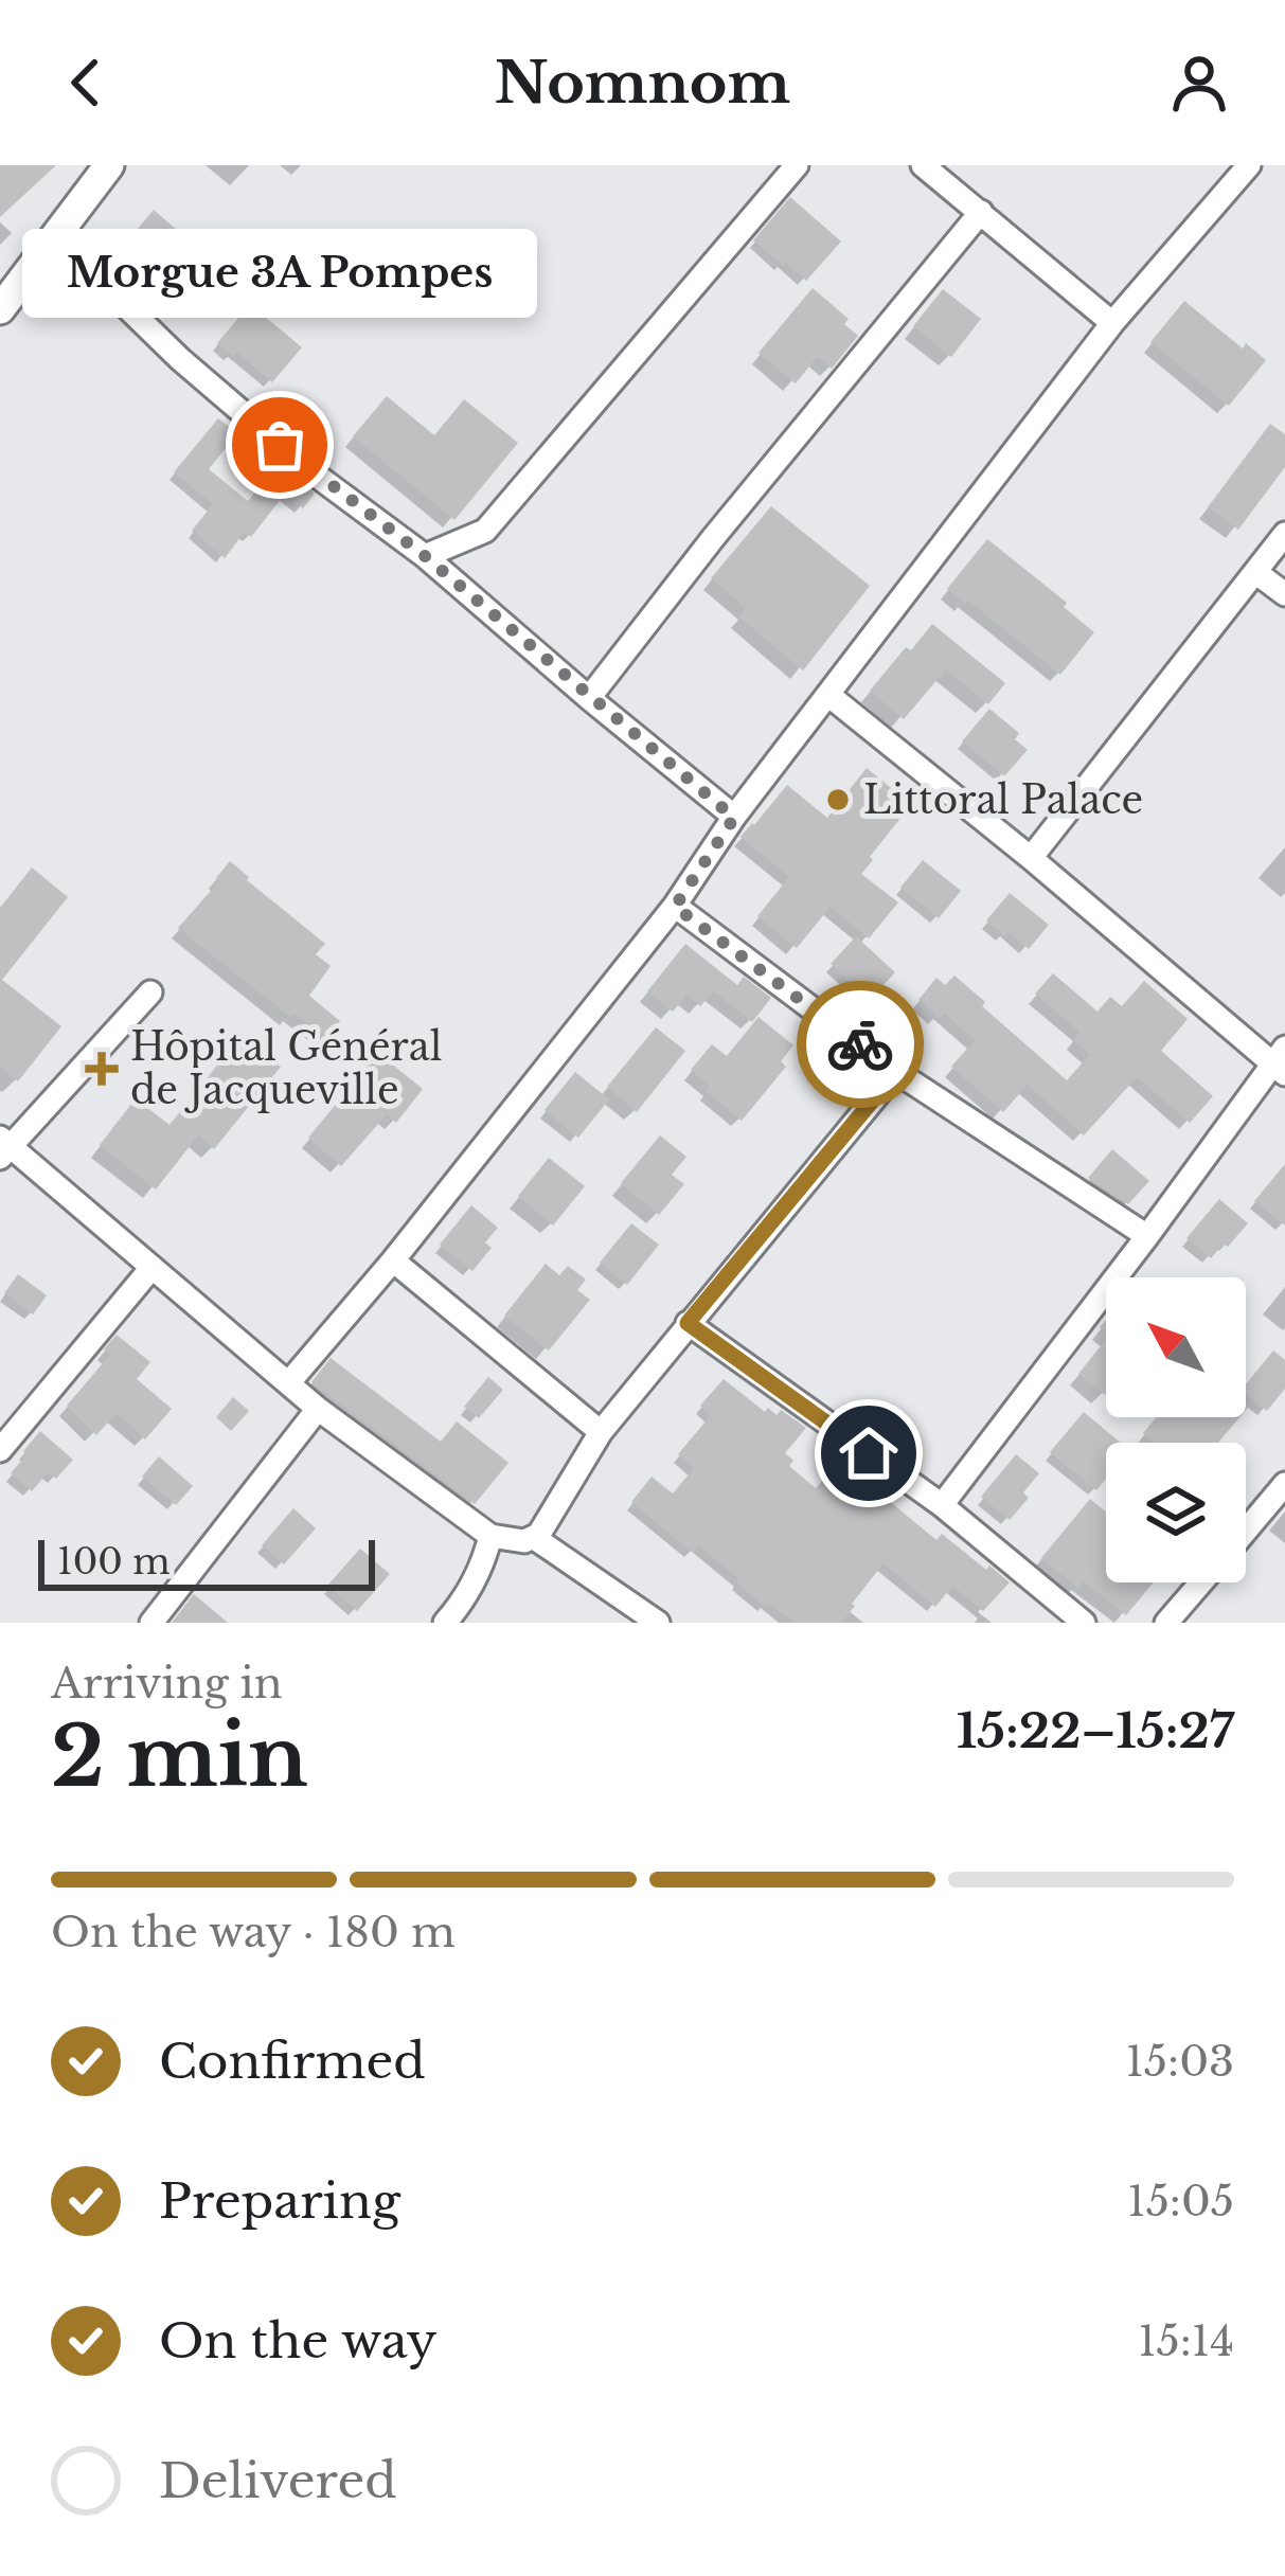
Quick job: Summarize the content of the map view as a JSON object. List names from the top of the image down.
{
  "places": {
    "other": ["Morgue 3A Pompes", "Littoral Palace"],
    "health": ["Hôpital Général de Jacqueville"]
  },
  "scale_bar": "100 m",
  "north": "top left",
  "page": {
    "header": "Nomnom",
    "bubble": "Morgue 3A Pompes",
    "scale": "100 m",
    "heading": ["2 min", "Arriving in", "15:22–15:27"],
    "bar": "On the way · 180 m",
    "list": [
      ["Confirmed", "15:03"],
      ["Preparing", "15:05"],
      ["On the way", "15:14"],
      "Delivered"
    ]
  }
}
